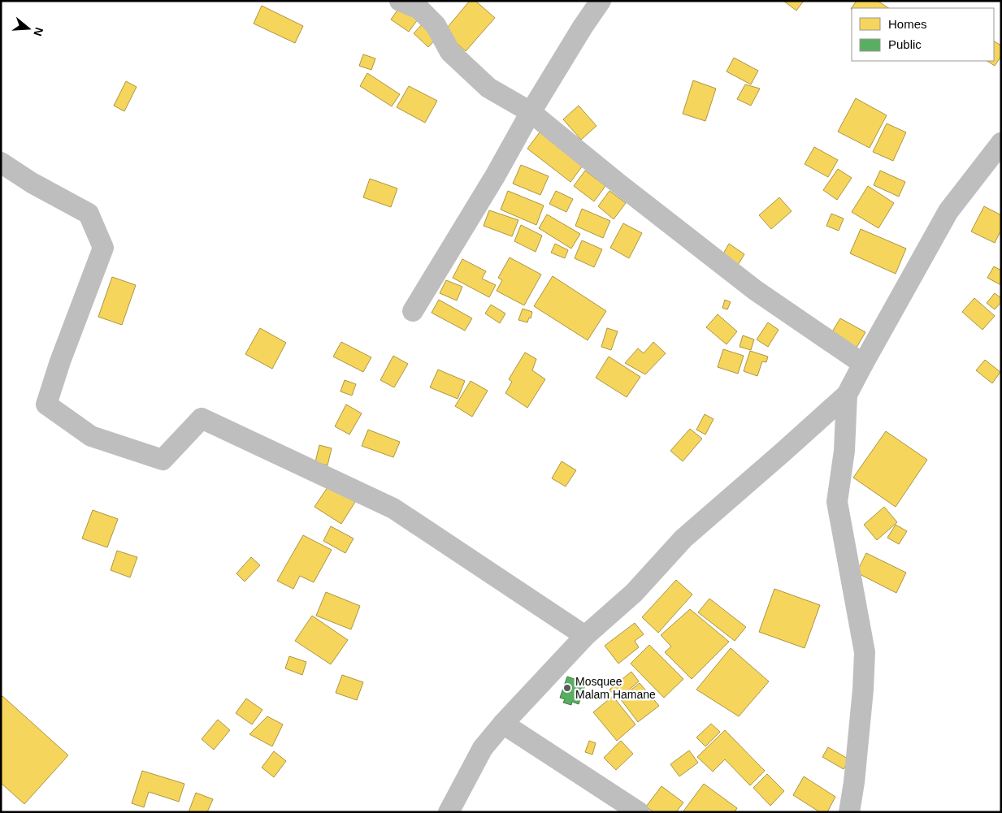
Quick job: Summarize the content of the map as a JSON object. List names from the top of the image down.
{
  "places": ["Mosquee Malam Hamane"],
  "legend": ["Homes", "Public"],
  "north": "right"
}
